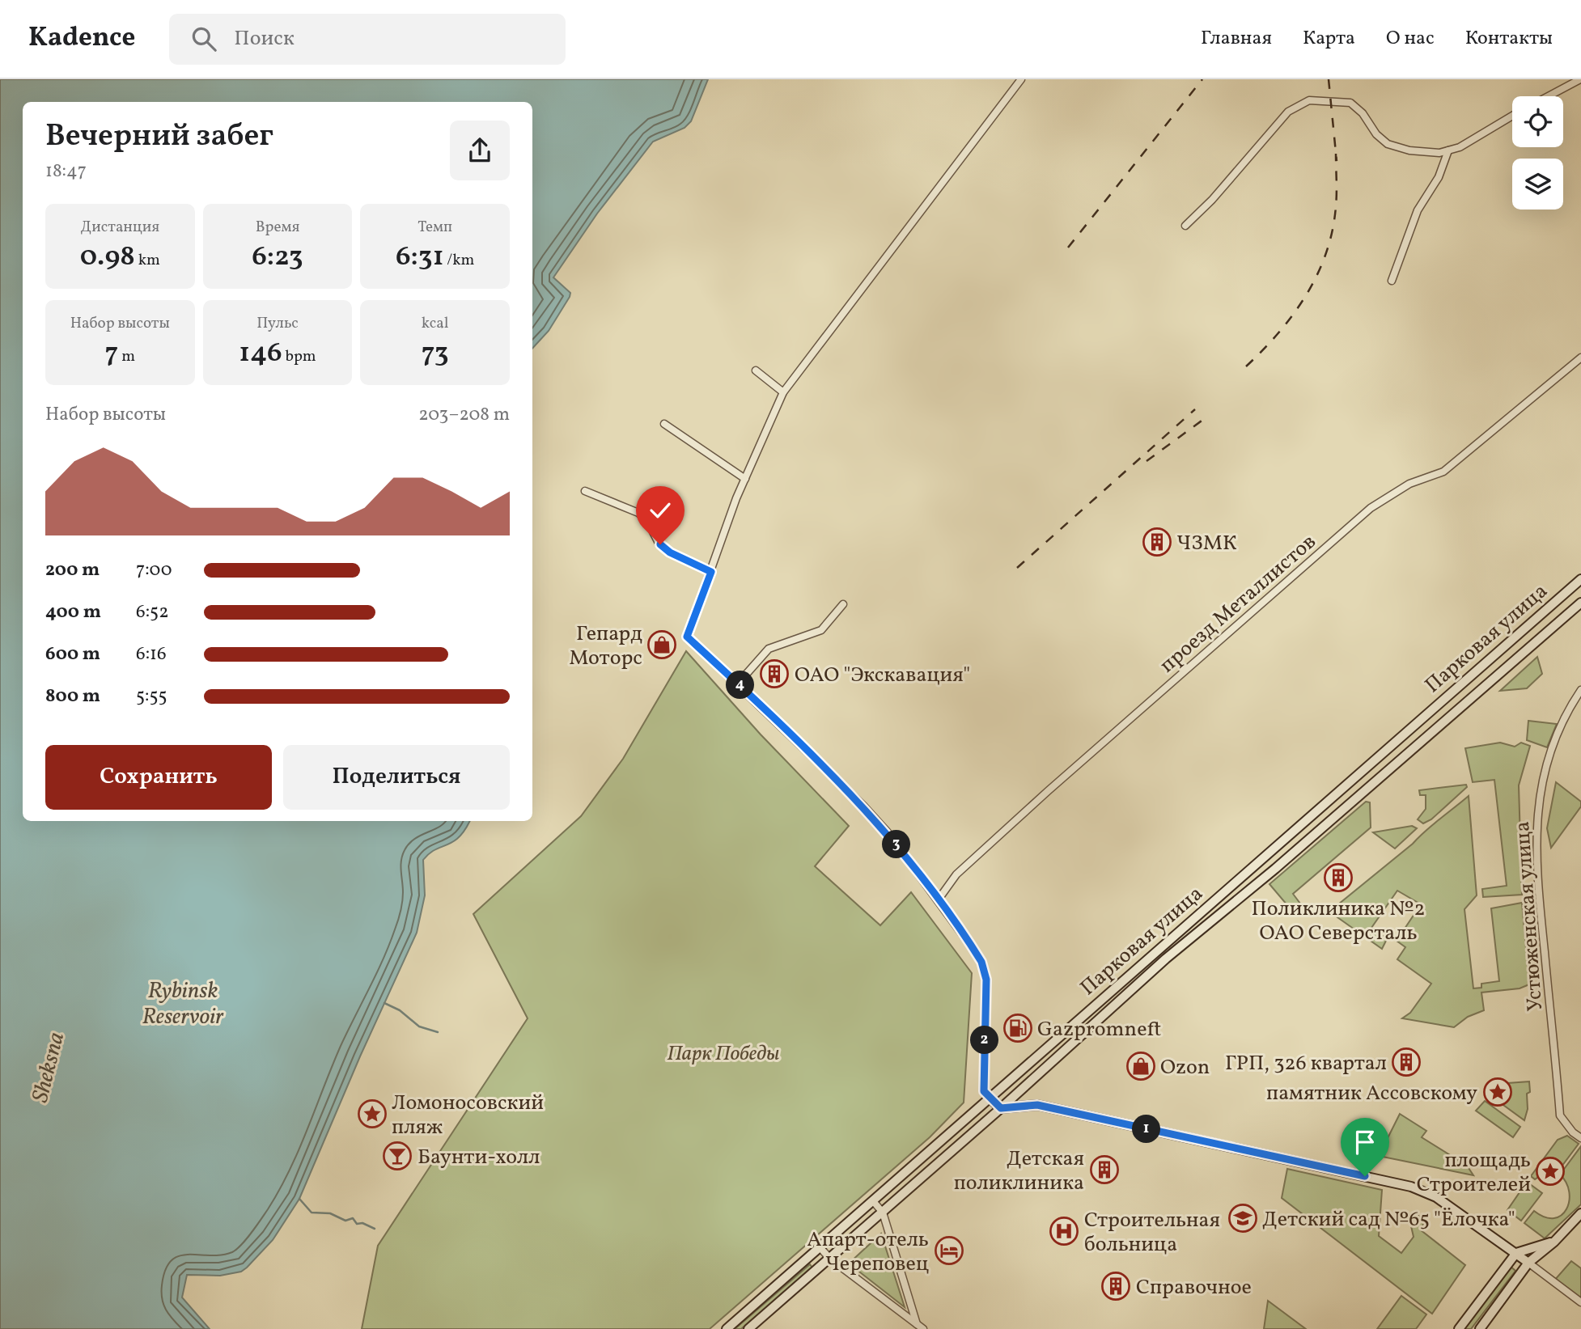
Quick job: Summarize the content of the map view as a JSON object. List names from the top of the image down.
{
  "streets": {
    "main road": ["Парковая улица"],
    "street": ["проезд Металлистов", "Устюженская улица"]
  },
  "water": ["Rybinsk Reservoir", "Sheksna"],
  "parks": ["Парк Победы"],
  "places": {
    "building": [
      "ЧЗМК",
      "ОАО \"Экскавация\"",
      "Поликлиника №2 ОАО Северсталь",
      "ГРП, 326 квартал",
      "Детская поликлиника",
      "Справочное"
    ],
    "shop": ["Гепард Моторс", "Ozon"],
    "fuel station": ["Gazpromneft"],
    "place": ["памятник Ассовскому", "Ломоносовский пляж", "площадь Строителей"],
    "bar": ["Баунти-холл"],
    "school or university": ["Детский сад №65 \"Ёлочка\""],
    "hospital": ["Строительная больница"],
    "hotel": ["Апарт-отель Череповец"]
  },
  "page": {
    "header": "Kadence",
    "search": "Поиск",
    "nav": [
      "Главная",
      "Карта",
      "О нас",
      "Контакты"
    ],
    "heading": ["Вечерний забег", "18:47"],
    "stats": [
      ["Дистанция", "0.98 km"],
      ["Время", "6:23"],
      ["Темп", "6:31 /km"],
      ["Набор высоты", "7 m"],
      ["Пульс", "146 bpm"],
      ["kcal", "73"]
    ],
    "chart": ["Набор высоты", "203–208 m"],
    "list": [
      {
        "name": "200 m",
        "note": "7:00"
      },
      {
        "name": "400 m",
        "note": "6:52"
      },
      {
        "name": "600 m",
        "note": "6:16"
      },
      {
        "name": "800 m",
        "note": "5:55"
      }
    ],
    "pins": [
      "4",
      "3",
      "2",
      "1"
    ],
    "buttons": ["Сохранить", "Поделиться"]
  }
}
